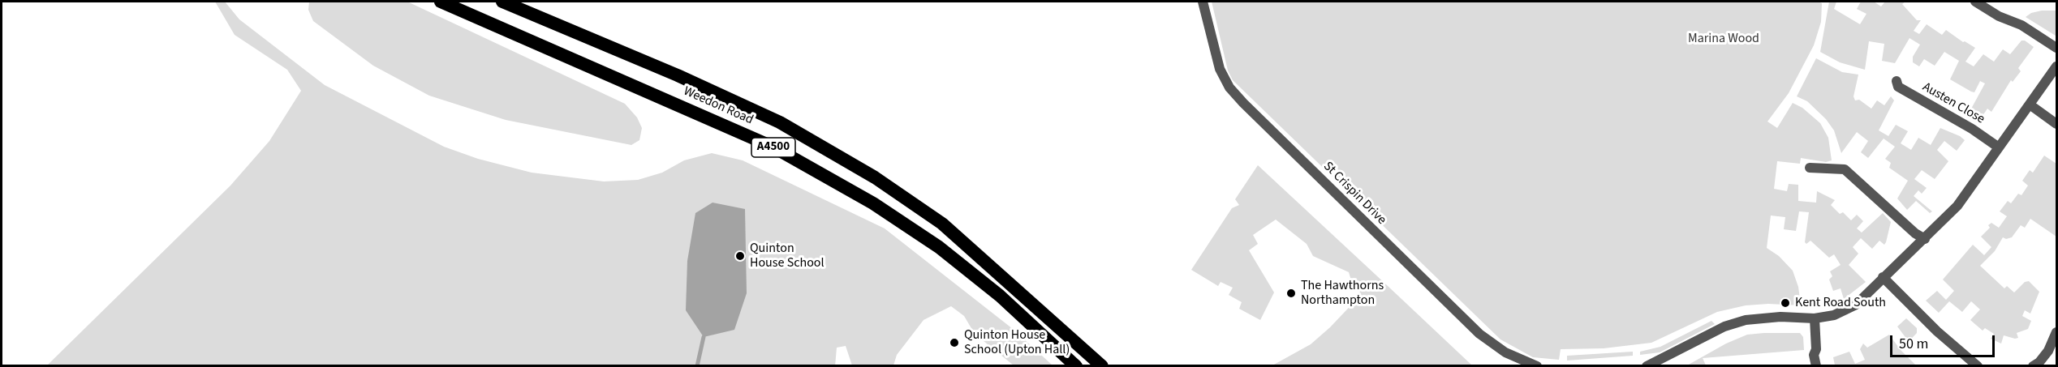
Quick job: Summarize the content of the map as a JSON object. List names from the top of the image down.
{
  "streets": {
    "highway": ["Weedon Road", "A4500"],
    "street": ["Austen Close", "St Crispin Drive"]
  },
  "parks": ["Marina Wood"],
  "places": [
    "Quinton House School",
    "The Hawthorns Northampton",
    "Kent Road South",
    "Quinton House School (Upton Hall)"
  ],
  "scale_bar": "50 m"
}
